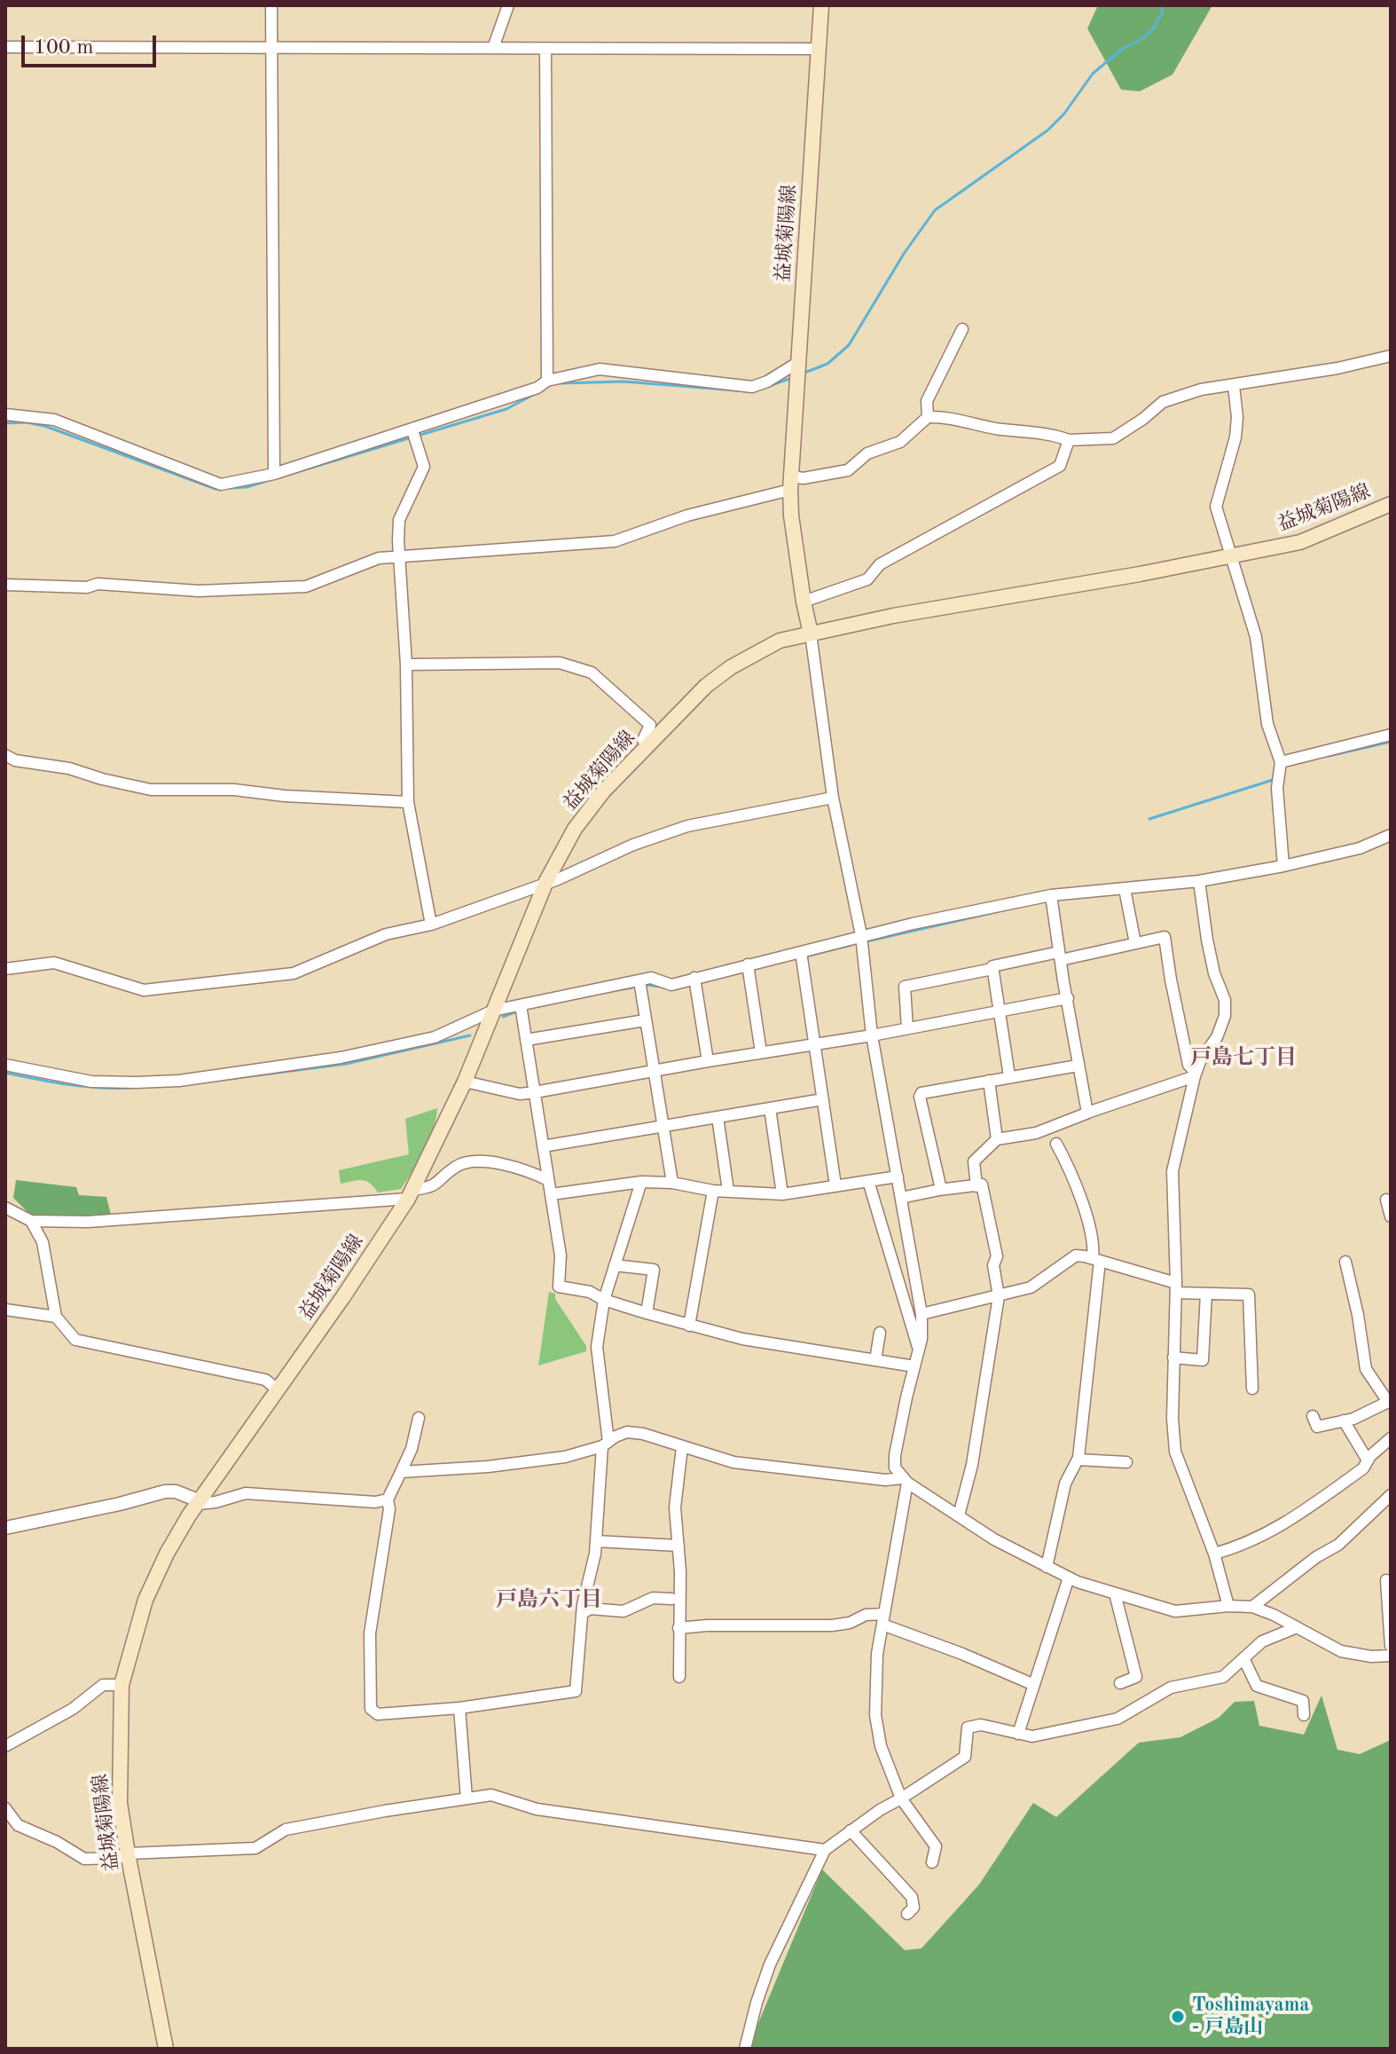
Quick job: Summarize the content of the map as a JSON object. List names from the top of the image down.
{
  "streets": {
    "main road": ["益城菊陽線"]
  },
  "districts": ["戸島七丁目", "戸島六丁目"],
  "places": ["Toshimayama - 戸島山"],
  "scale_bar": "100 m"
}
